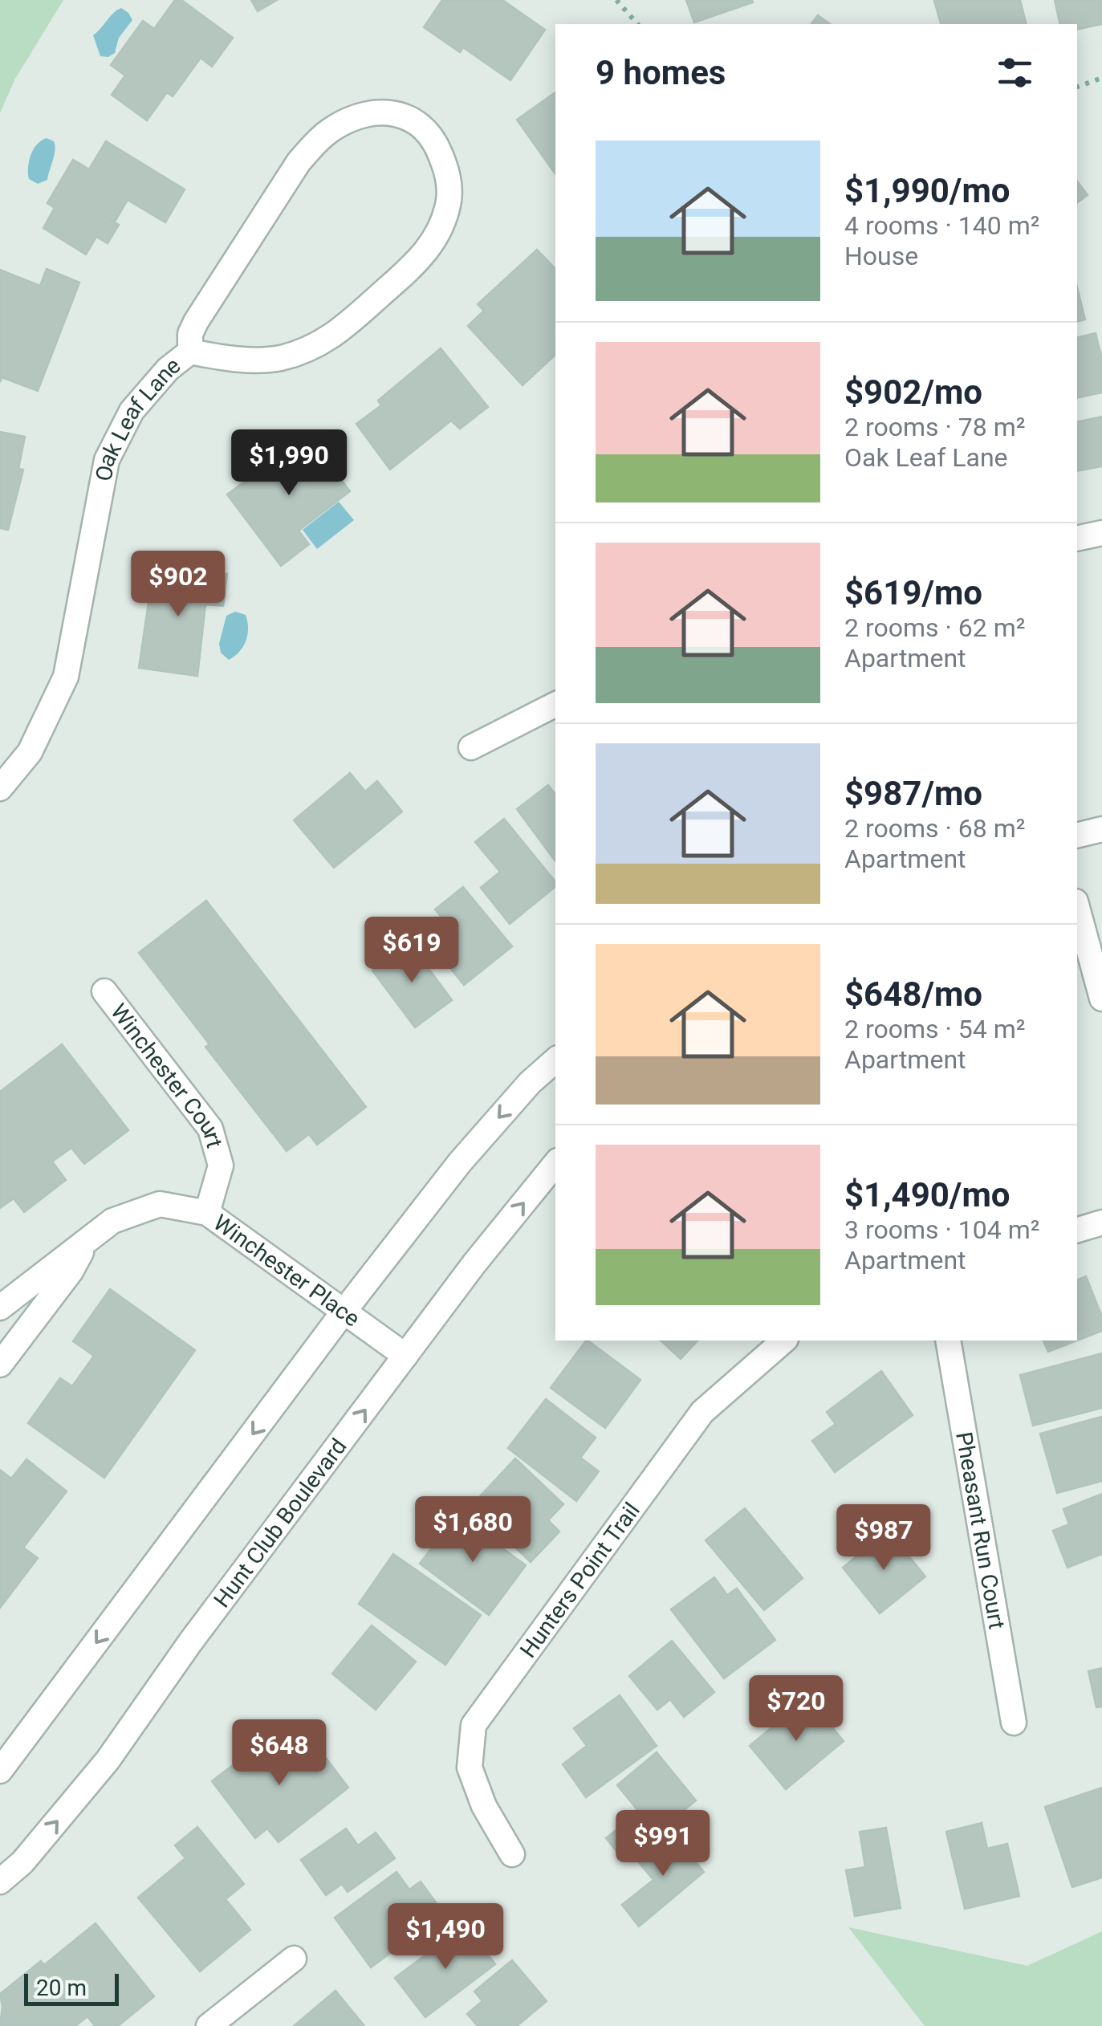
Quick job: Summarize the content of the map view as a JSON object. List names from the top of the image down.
{
  "streets": {
    "street": [
      "Oak Leaf Lane",
      "Winchester Court",
      "Winchester Place",
      "Hunt Club Boulevard",
      "Pheasant Run Court",
      "Hunters Point Trail"
    ]
  },
  "crossings": [
    ["Winchester Court", "Winchester Place"],
    ["Winchester Place", "Hunt Club Boulevard"]
  ],
  "scale_bar": "20 m",
  "page": {
    "heading": "9 homes",
    "list": [
      {
        "name": "$1,990/mo",
        "note": "4 rooms · 140 m² · House"
      },
      {
        "name": "$902/mo",
        "note": "2 rooms · 78 m² · Oak Leaf Lane"
      },
      {
        "name": "$619/mo",
        "note": "2 rooms · 62 m² · Apartment"
      },
      {
        "name": "$987/mo",
        "note": "2 rooms · 68 m² · Apartment"
      },
      {
        "name": "$648/mo",
        "note": "2 rooms · 54 m² · Apartment"
      },
      {
        "name": "$1,490/mo",
        "note": "3 rooms · 104 m² · Apartment"
      }
    ],
    "price": [
      "$1,990",
      "$902",
      "$619",
      "$1,680",
      "$987",
      "$720",
      "$648",
      "$991",
      "$1,490"
    ],
    "scale": "20 m"
  }
}
